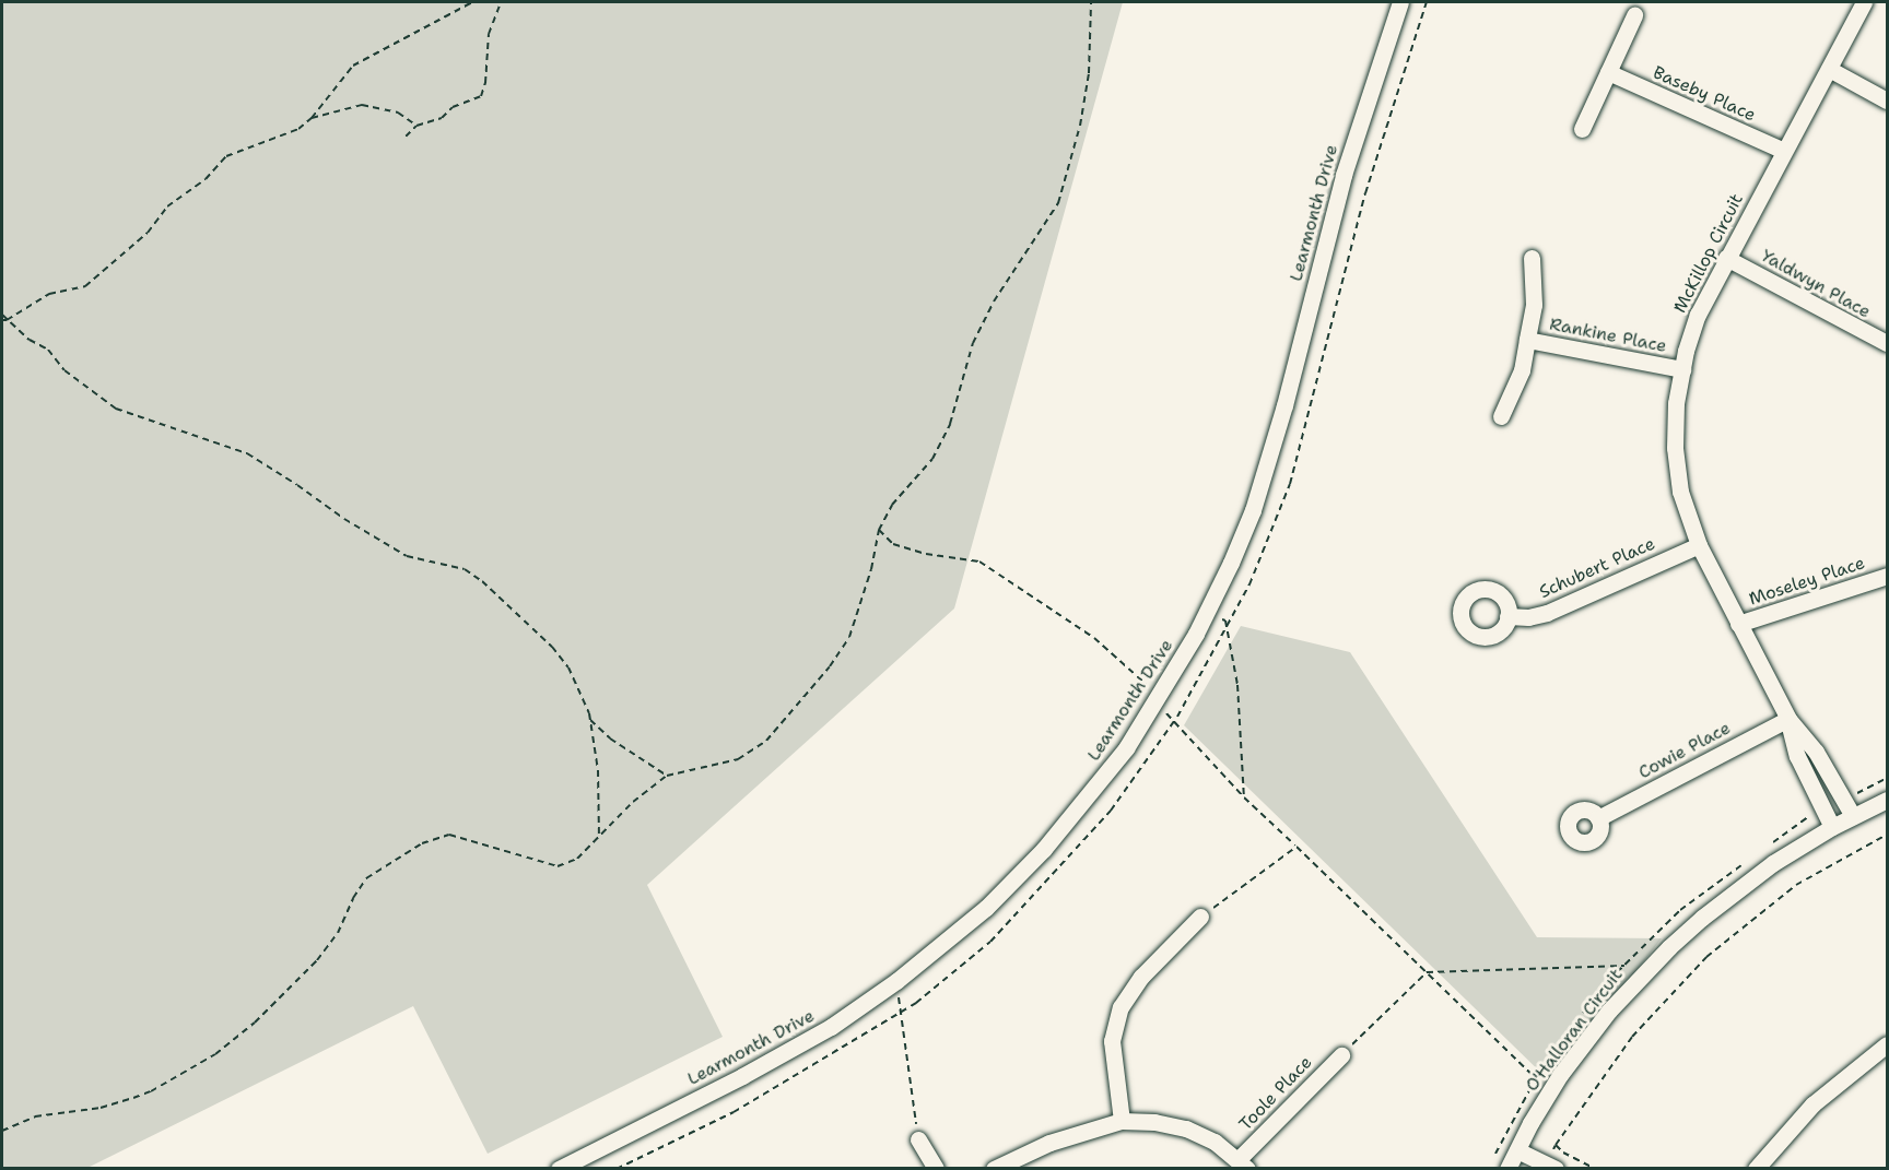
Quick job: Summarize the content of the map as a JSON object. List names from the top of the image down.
{
  "streets": {
    "street": [
      "Baseby Place",
      "Learmonth Drive",
      "McKillop Circuit",
      "Yaldwyn Place",
      "Rankine Place",
      "Schubert Place",
      "Moseley Place",
      "Cowie Place",
      "O'Halloran Circuit",
      "Toole Place"
    ]
  },
  "crossings": [
    ["Baseby Place", "McKillop Circuit"],
    ["McKillop Circuit", "Yaldwyn Place"],
    ["McKillop Circuit", "Rankine Place"],
    ["McKillop Circuit", "Schubert Place"],
    ["McKillop Circuit", "Moseley Place"],
    ["McKillop Circuit", "Cowie Place"],
    ["McKillop Circuit", "O'Halloran Circuit"]
  ]
}
